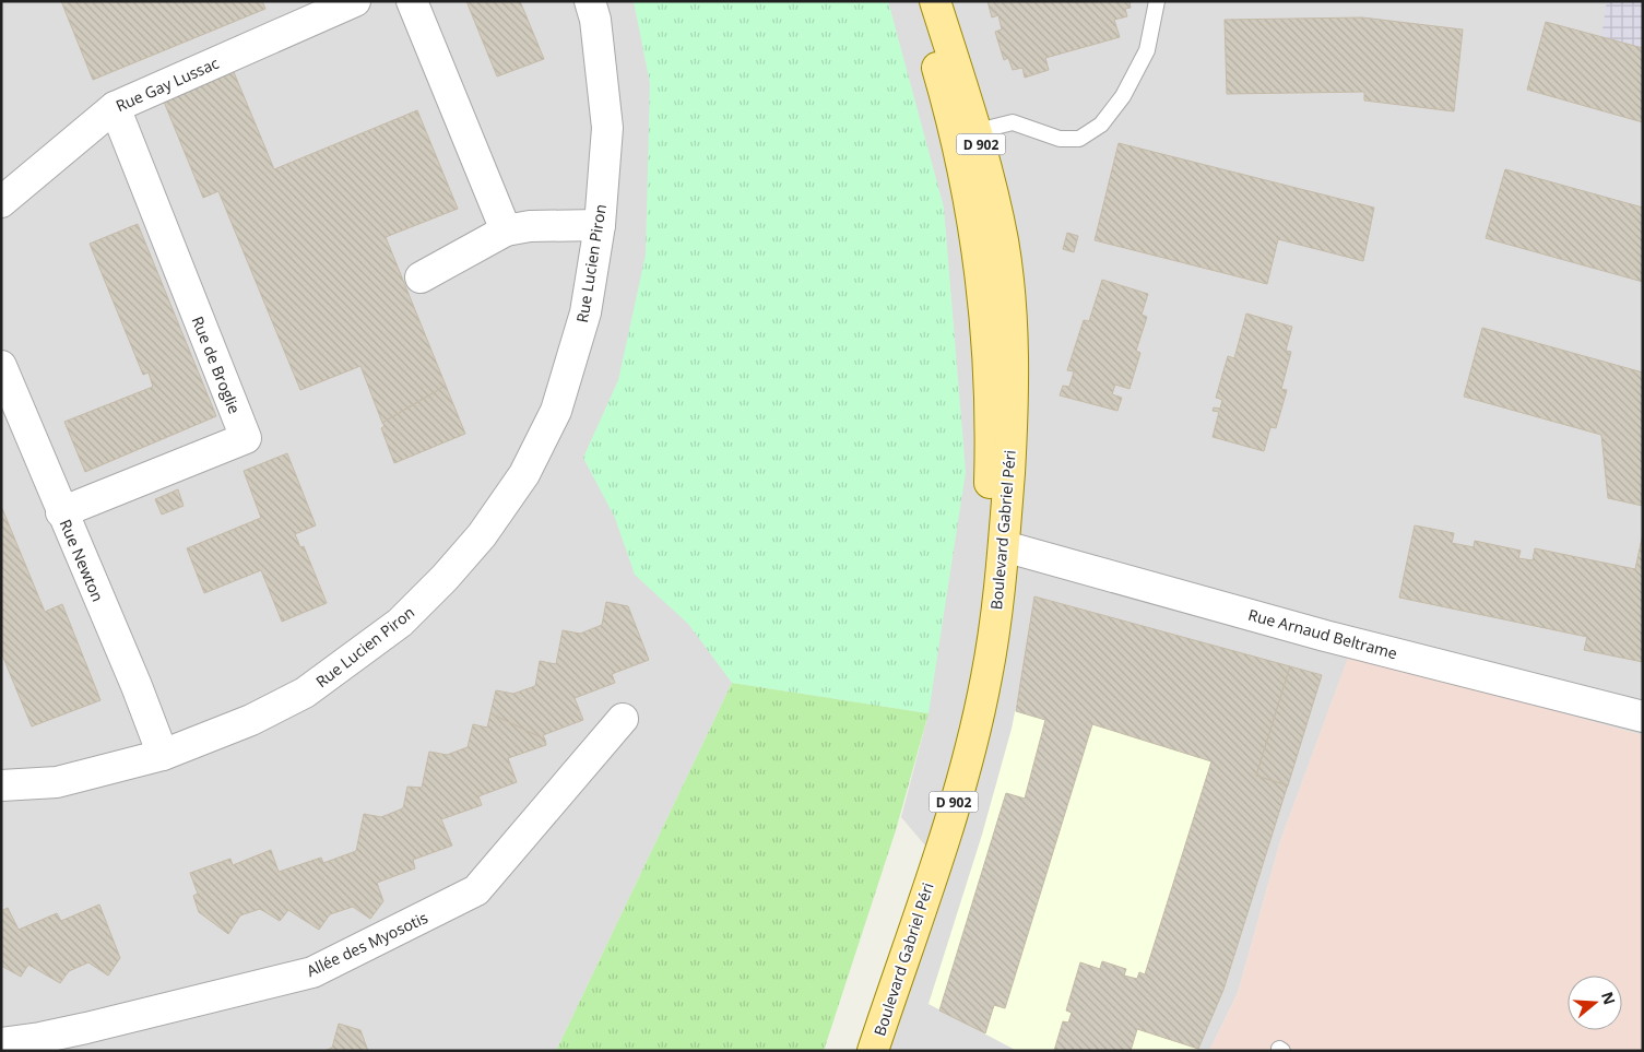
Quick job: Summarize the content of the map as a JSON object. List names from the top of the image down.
{
  "streets": {
    "main road": ["D 902", "Boulevard Gabriel Péri"],
    "street": [
      "Rue Gay Lussac",
      "Rue Lucien Piron",
      "Rue de Broglie",
      "Rue Newton",
      "Rue Arnaud Beltrame",
      "Allée des Myosotis"
    ]
  },
  "crossings": [
    ["Rue Gay Lussac", "Rue de Broglie"],
    ["Rue Lucien Piron", "Rue Newton"],
    ["Rue de Broglie", "Rue Newton"],
    ["Boulevard Gabriel Péri", "Rue Arnaud Beltrame"]
  ],
  "north": "right"
}
